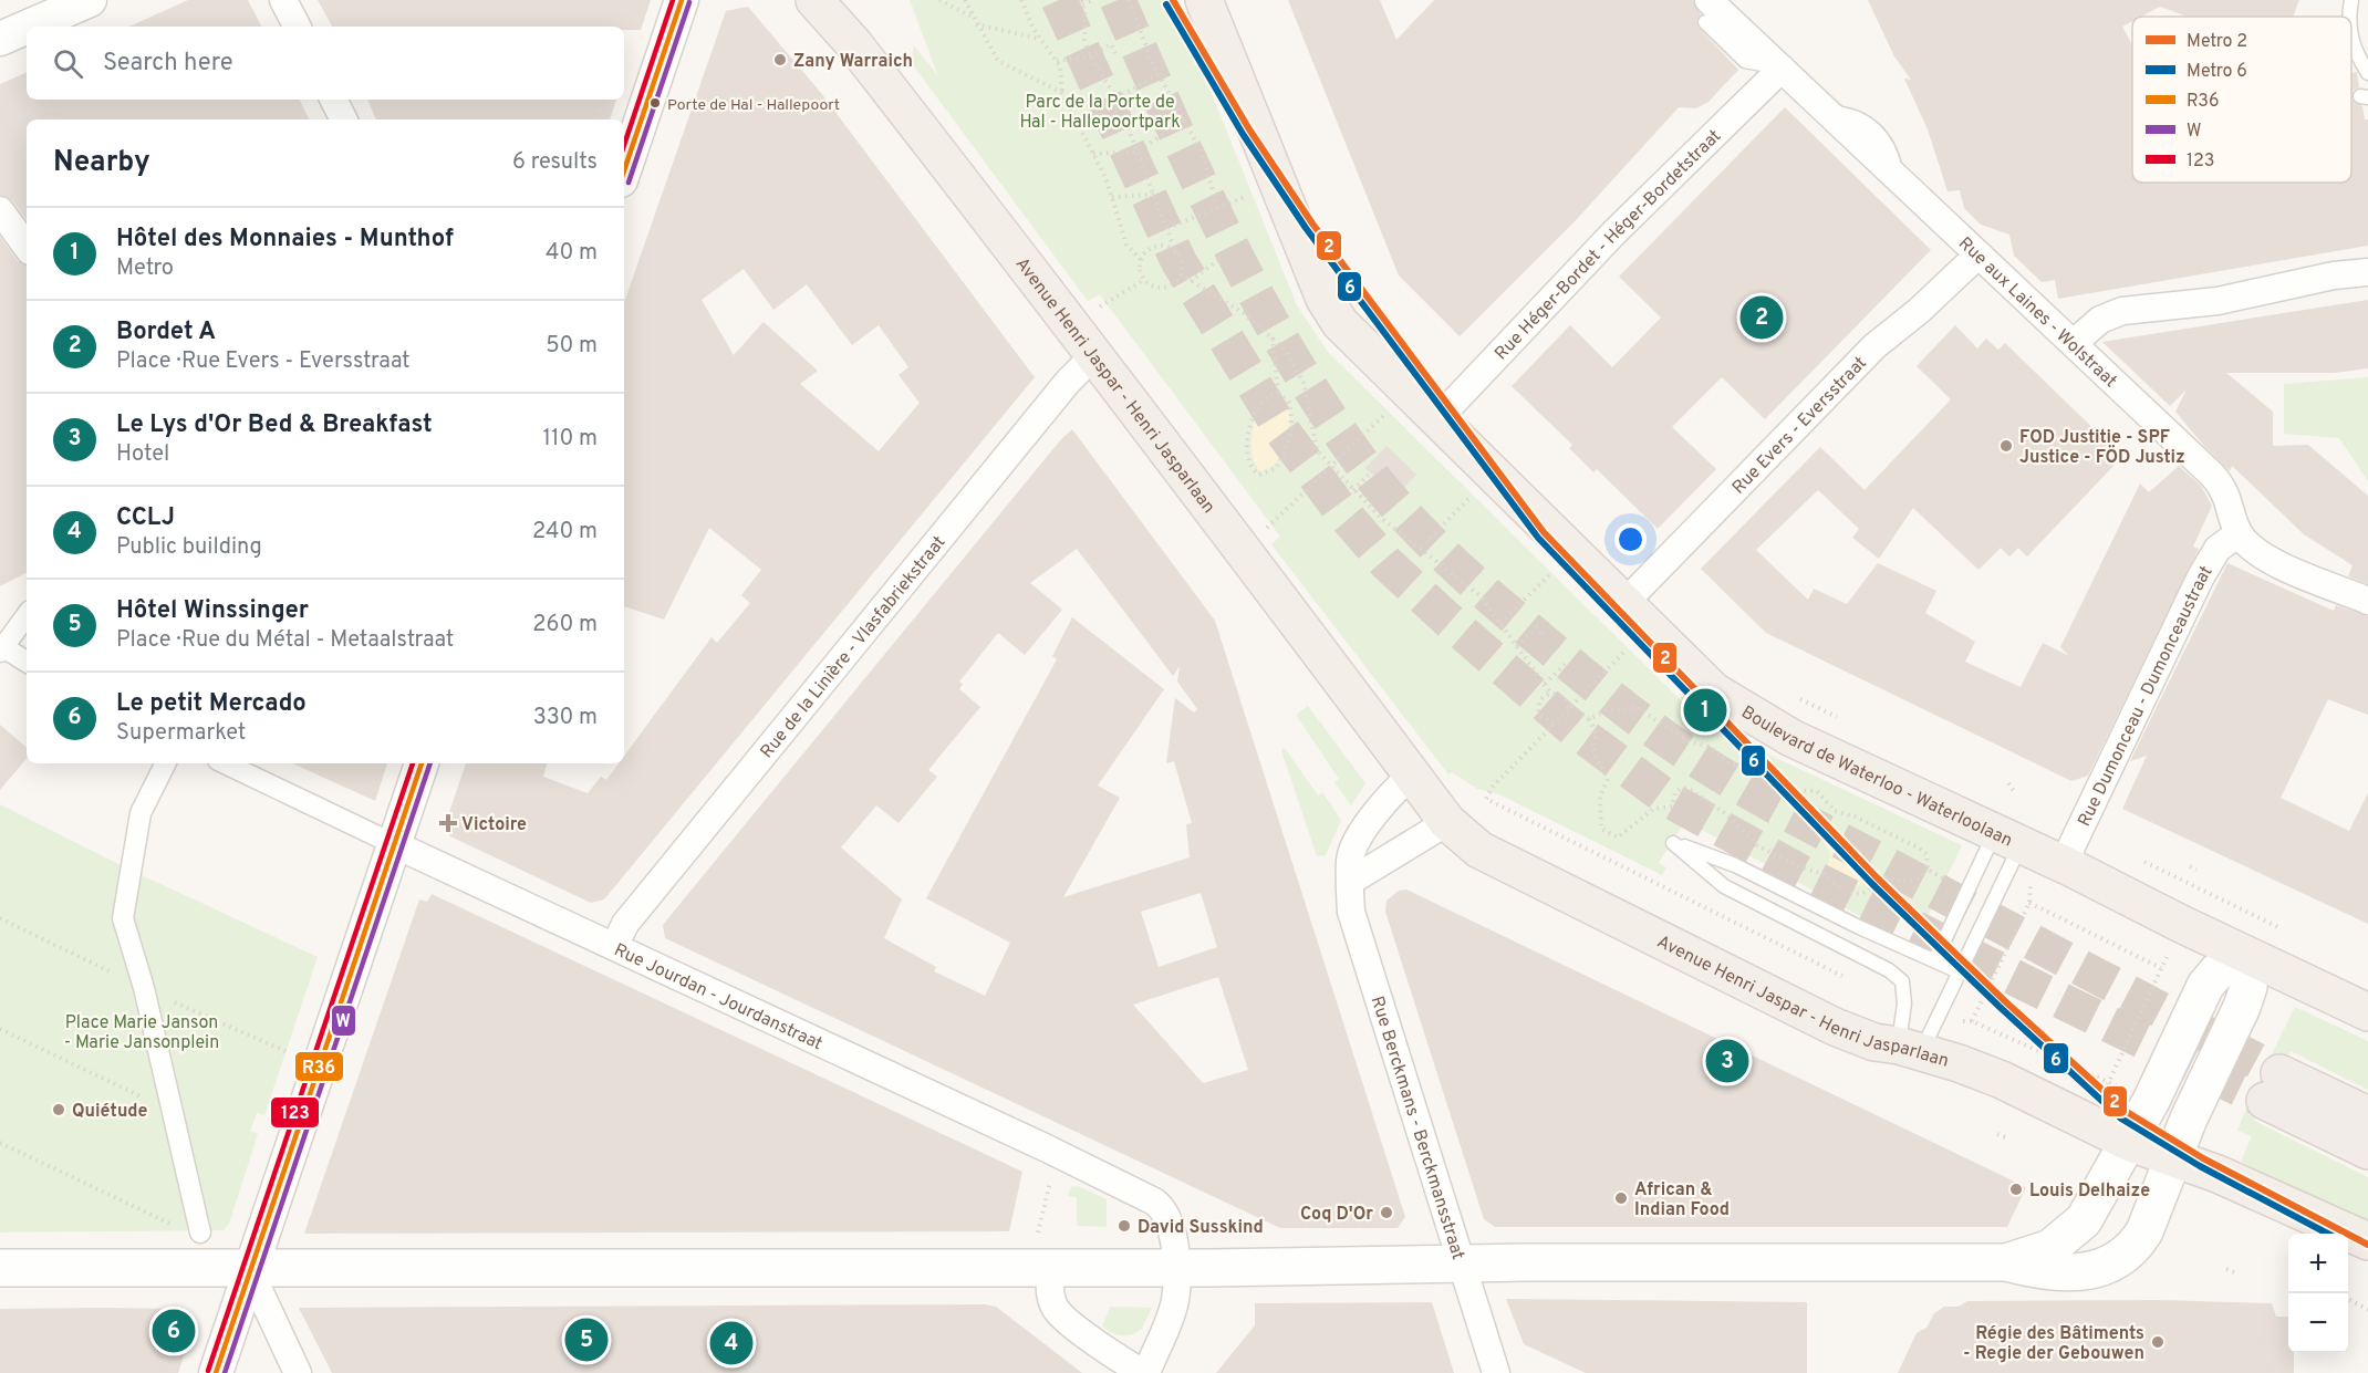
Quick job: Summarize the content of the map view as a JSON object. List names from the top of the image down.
{
  "streets": {
    "main road": ["Avenue Henri Jaspar - Henri Jasparlaan", "Boulevard de Waterloo - Waterloolaan"],
    "street": [
      "Rue Héger-Bordet - Héger-Bordetstraat",
      "Rue aux Laines - Wolstraat",
      "Rue Evers - Eversstraat",
      "Rue de la Linière - Vlasfabriekstraat",
      "Rue Dumonceau - Dumonceaustraat",
      "Rue Jourdan - Jourdanstraat",
      "Rue Berckmans - Berckmansstraat"
    ]
  },
  "crossings": [
    ["Rue Héger-Bordet - Héger-Bordetstraat", "Rue aux Laines - Wolstraat"],
    ["Rue Héger-Bordet - Héger-Bordetstraat", "Boulevard de Waterloo - Waterloolaan"],
    ["Rue aux Laines - Wolstraat", "Rue Evers - Eversstraat"],
    ["Rue aux Laines - Wolstraat", "Rue Dumonceau - Dumonceaustraat"],
    ["Avenue Henri Jaspar - Henri Jasparlaan", "Rue de la Linière - Vlasfabriekstraat"],
    ["Rue Evers - Eversstraat", "Boulevard de Waterloo - Waterloolaan"],
    ["Rue de la Linière - Vlasfabriekstraat", "Rue Jourdan - Jourdanstraat"],
    ["Rue Dumonceau - Dumonceaustraat", "Boulevard de Waterloo - Waterloolaan"]
  ],
  "parks": ["Parc de la Porte de Hal - Hallepoortpark", "Place Marie Janson - Marie Jansonplein"],
  "places": {
    "other": [
      "Zany Warraich",
      "Porte de Hal - Hallepoort",
      "FOD Justitie - SPF Justice - FÖD Justiz",
      "Quiétude",
      "Louis Delhaize",
      "African & Indian Food",
      "Coq D'Or",
      "David Susskind",
      "Régie des Bâtiments - Regie der Gebouwen"
    ],
    "health": ["Victoire"]
  },
  "lines": [
    "metro line 2",
    "transit line R36",
    "transit line 123",
    "transit line W",
    "metro line 6"
  ],
  "legend": [
    "Metro 2",
    "Metro 6",
    "R36",
    "W",
    "123"
  ],
  "page": {
    "search": "Search here",
    "heading": ["Nearby", "6 results"],
    "list": [
      {
        "mark": "1",
        "name": "Hôtel des Monnaies - Munthof",
        "note": "Metro",
        "value": "40 m"
      },
      {
        "mark": "2",
        "name": "Bordet A",
        "note": "Place · Rue Evers - Eversstraat",
        "value": "50 m"
      },
      {
        "mark": "3",
        "name": "Le Lys d'Or Bed & Breakfast",
        "note": "Hotel",
        "value": "110 m"
      },
      {
        "mark": "4",
        "name": "CCLJ",
        "note": "Public building",
        "value": "240 m"
      },
      {
        "mark": "5",
        "name": "Hôtel Winssinger",
        "note": "Place · Rue du Métal - Metaalstraat",
        "value": "260 m"
      },
      {
        "mark": "6",
        "name": "Le petit Mercado",
        "note": "Supermarket",
        "value": "330 m"
      }
    ],
    "pins": [
      "2",
      "1",
      "3",
      "6",
      "5",
      "4"
    ],
    "map_buttons": ["+", "−"]
  }
}
